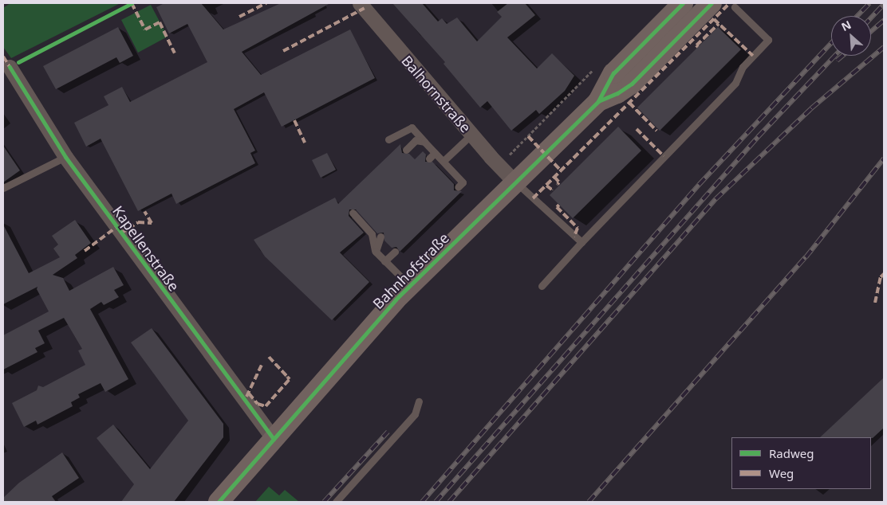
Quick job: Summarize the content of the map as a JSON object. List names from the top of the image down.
{
  "streets": {
    "main road": ["Bahnhofstraße"],
    "street": ["Balhornstraße", "Kapellenstraße"]
  },
  "crossings": [
    ["Balhornstraße", "Bahnhofstraße"],
    ["Kapellenstraße", "Bahnhofstraße"]
  ],
  "legend": ["Radweg", "Weg"],
  "north": "top left"
}
